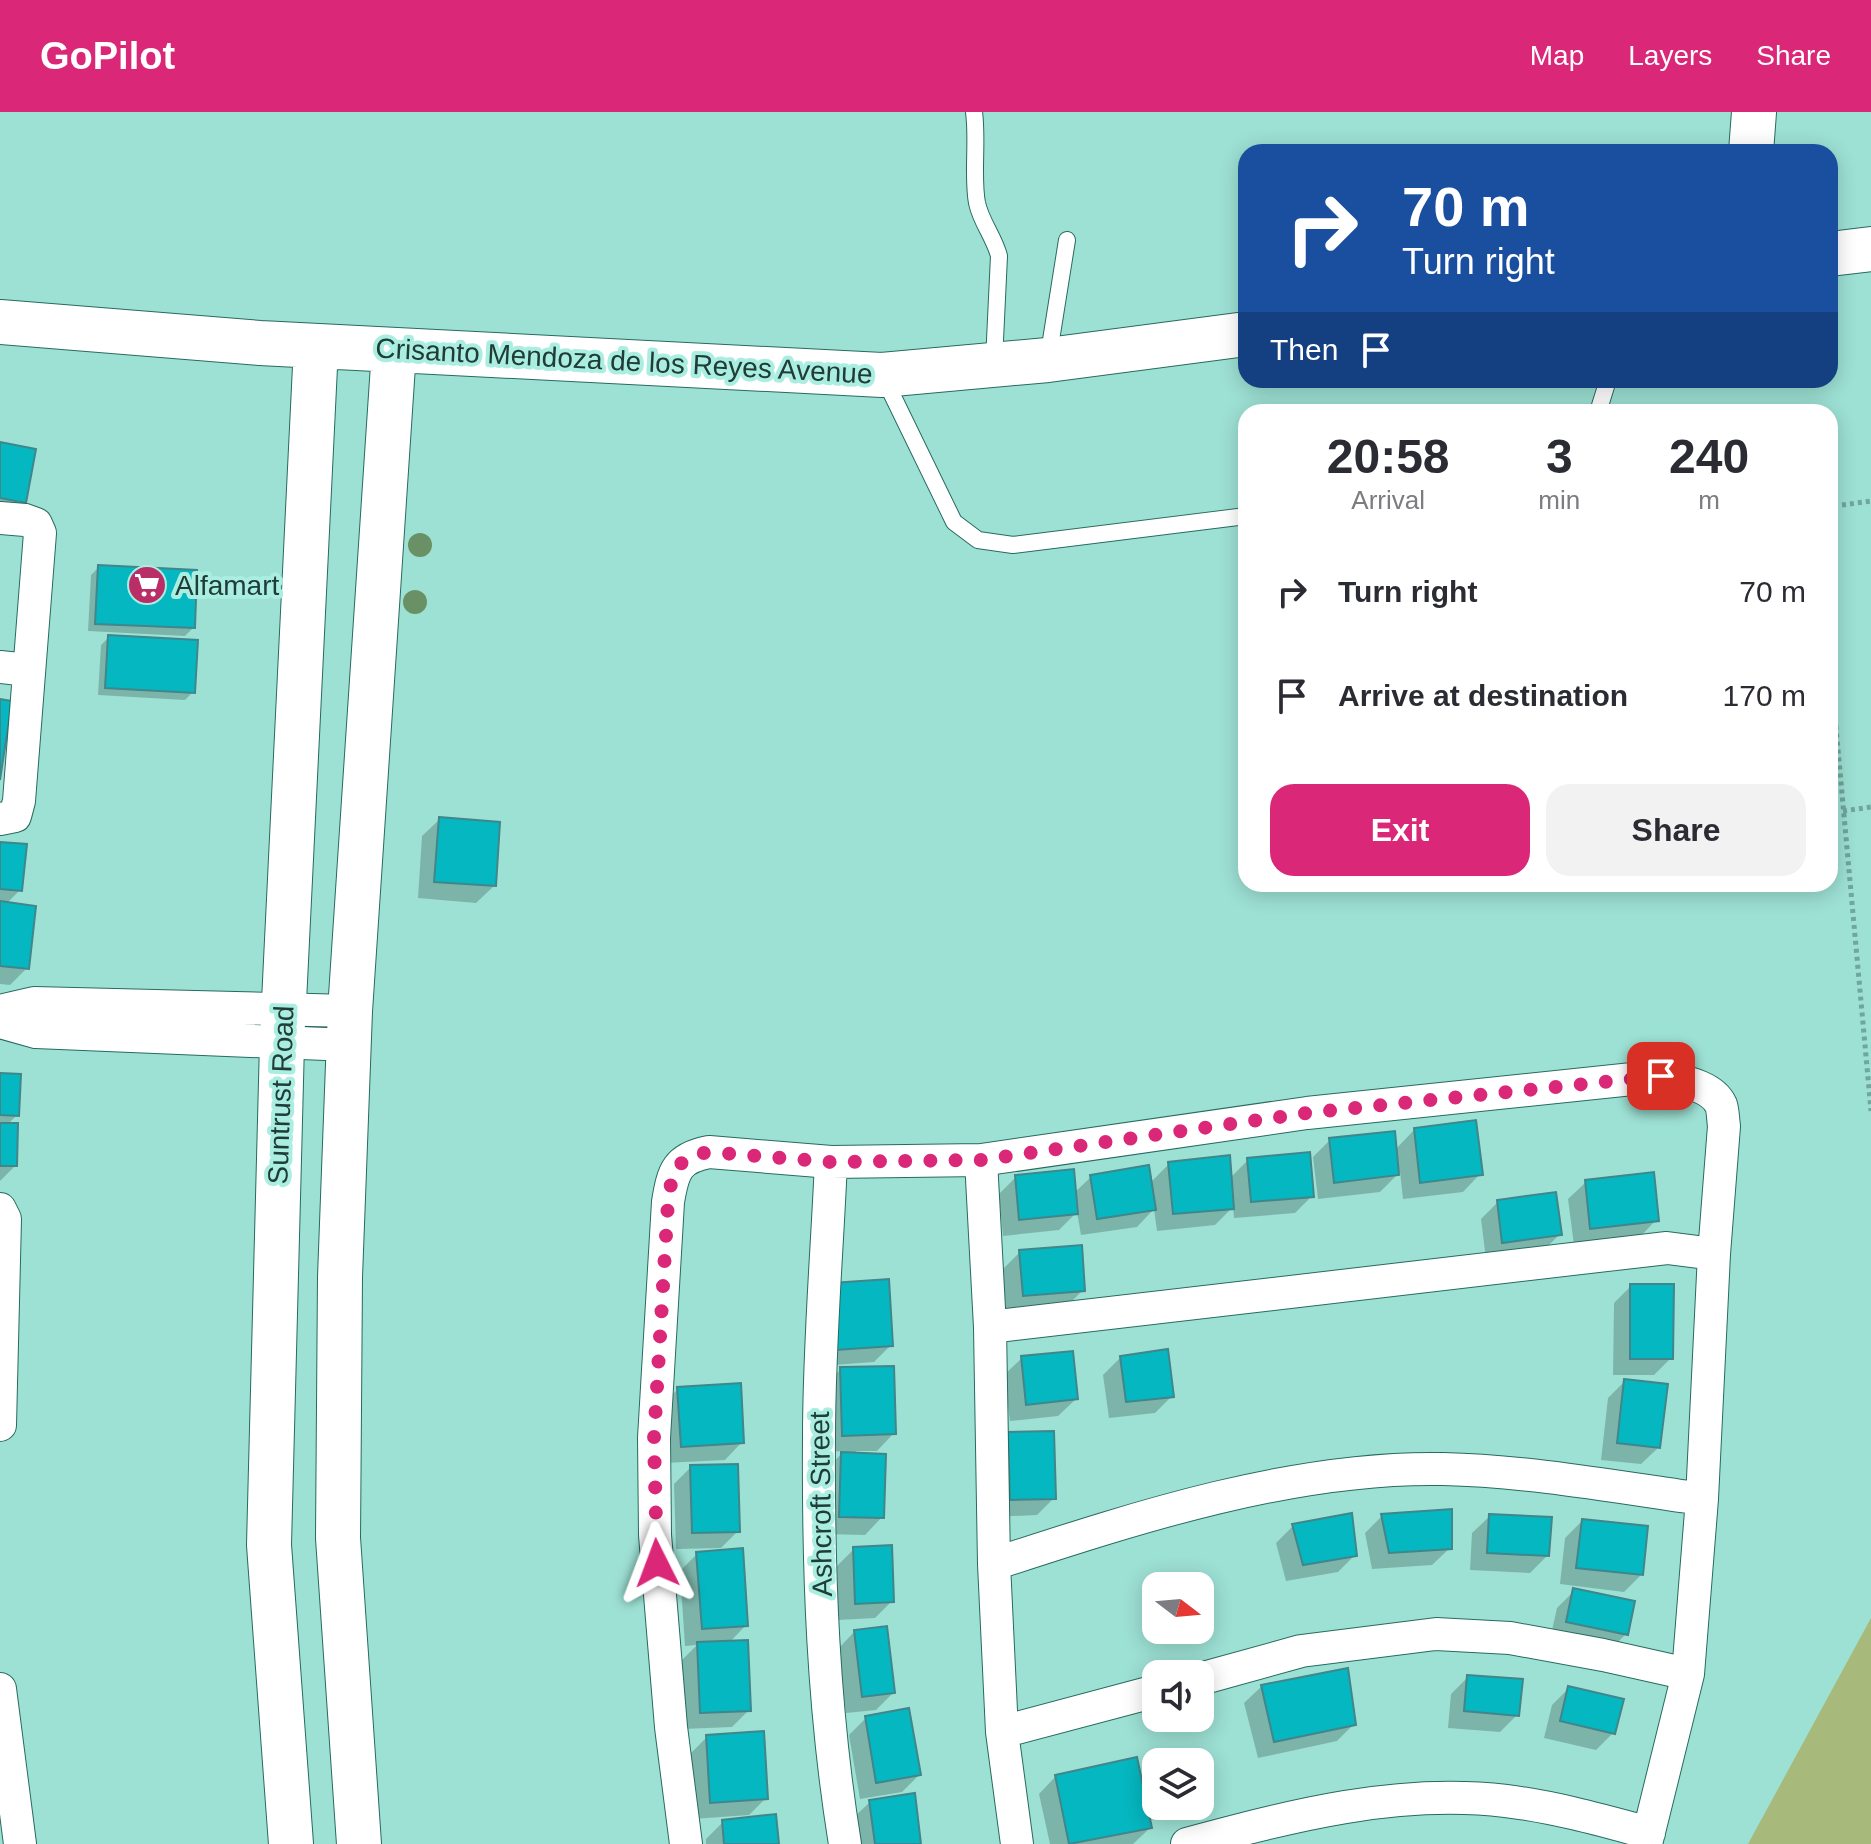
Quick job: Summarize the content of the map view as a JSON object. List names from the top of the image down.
{
  "streets": {
    "street": ["Crisanto Mendoza de los Reyes Avenue", "Suntrust Road", "Ashcroft Street"]
  },
  "crossings": [
    ["Crisanto Mendoza de los Reyes Avenue", "Suntrust Road"]
  ],
  "places": {
    "supermarket": ["Alfamart"]
  },
  "north": "right",
  "page": {
    "header": "GoPilot",
    "nav": ["Map", "Layers", "Share"],
    "turn": ["70 m", "Turn right"],
    "then": "Then",
    "eta": [
      "20:58",
      "Arrival",
      "3",
      "min",
      "240",
      "m"
    ],
    "list": [
      {
        "name": "Turn right",
        "value": "70 m"
      },
      {
        "name": "Arrive at destination",
        "value": "170 m"
      }
    ],
    "buttons": ["Exit", "Share"]
  }
}
